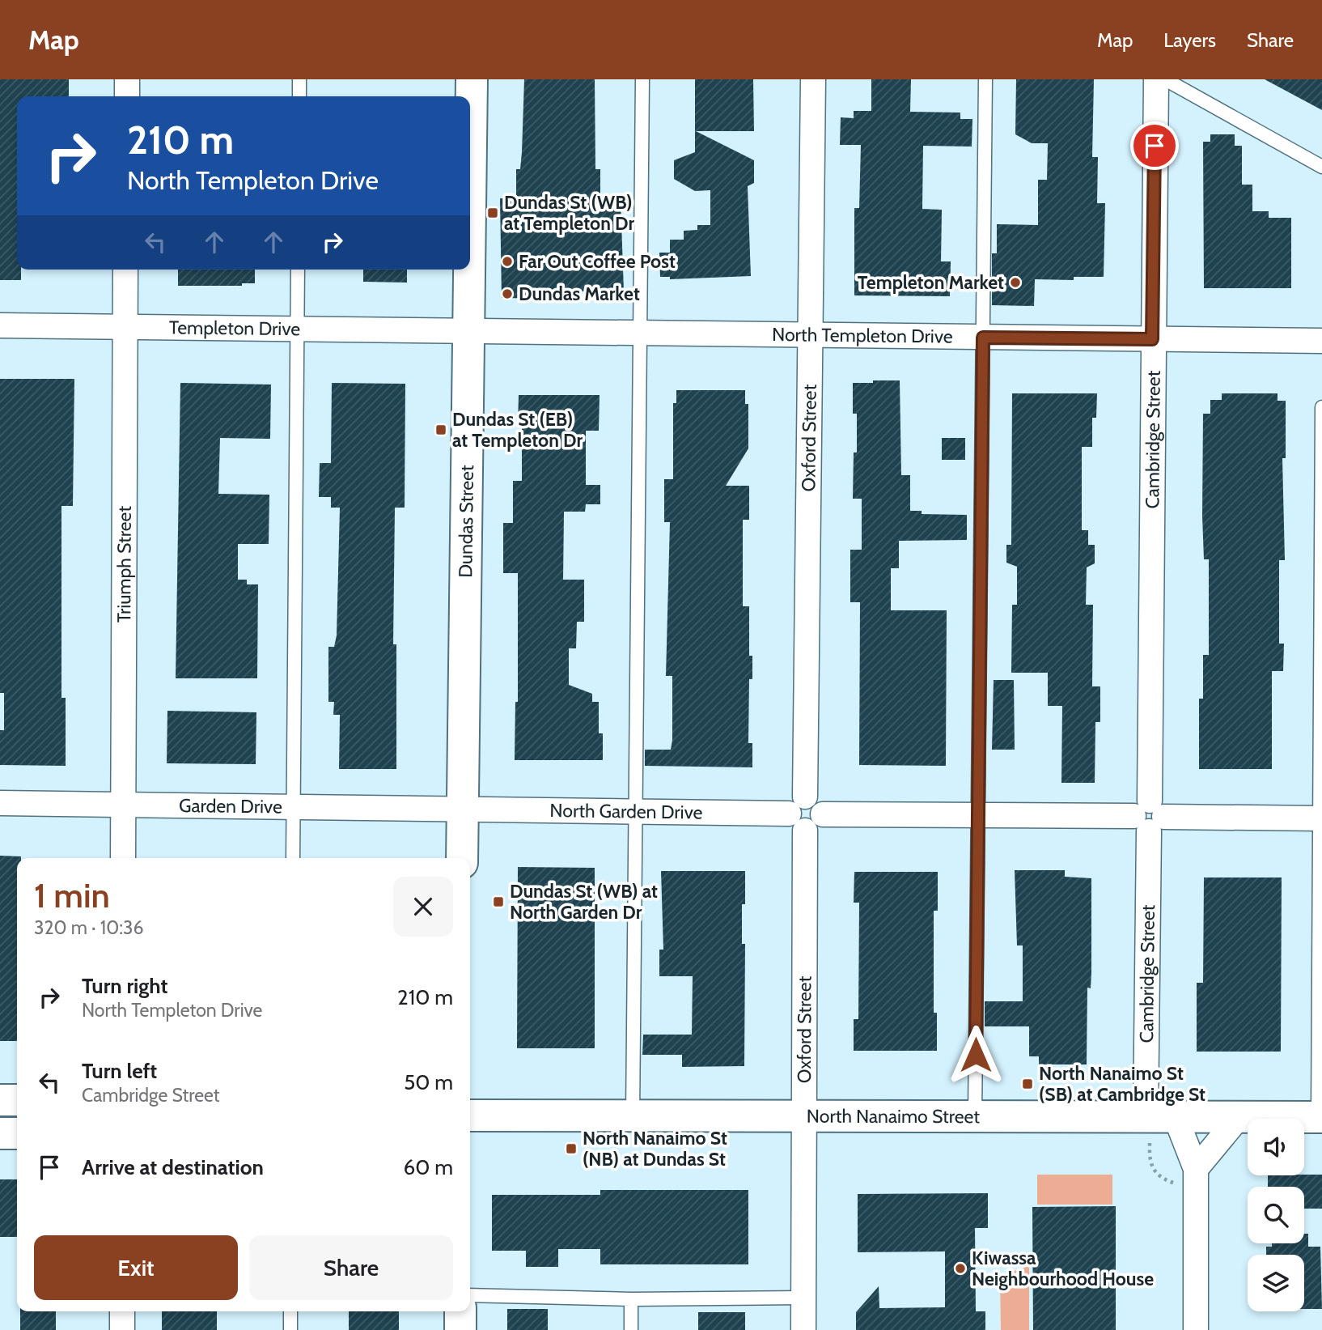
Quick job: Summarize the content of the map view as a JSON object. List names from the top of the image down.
{
  "streets": {
    "main road": ["Dundas Street", "North Nanaimo Street"],
    "street": [
      "Templeton Drive",
      "North Templeton Drive",
      "Oxford Street",
      "Cambridge Street",
      "Triumph Street",
      "Garden Drive",
      "North Garden Drive"
    ]
  },
  "crossings": [
    ["Templeton Drive", "North Templeton Drive"],
    ["Templeton Drive", "Dundas Street"],
    ["Templeton Drive", "Triumph Street"],
    ["North Templeton Drive", "Oxford Street"],
    ["North Templeton Drive", "Cambridge Street"],
    ["North Templeton Drive", "Dundas Street"],
    ["Oxford Street", "North Garden Drive"],
    ["Oxford Street", "North Nanaimo Street"],
    ["Cambridge Street", "North Nanaimo Street"],
    ["Dundas Street", "Garden Drive"],
    ["Dundas Street", "North Garden Drive"],
    ["Triumph Street", "Garden Drive"],
    ["Garden Drive", "North Garden Drive"]
  ],
  "places": {
    "transit": [
      "Dundas St (WB) at Templeton Dr",
      "Dundas St (EB) at Templeton Dr",
      "Dundas St (WB) at North Garden Dr",
      "North Nanaimo St (SB) at Cambridge St",
      "North Nanaimo St (NB) at Dundas St"
    ],
    "other": [
      "Far Out Coffee Post",
      "Templeton Market",
      "Dundas Market",
      "Kiwassa Neighbourhood House"
    ]
  },
  "page": {
    "header": "Map",
    "nav": ["Map", "Layers", "Share"],
    "turn": ["210 m", "North Templeton Drive"],
    "heading": ["1 min", "320 m · 10:36"],
    "list": [
      {
        "name": "Turn right",
        "note": "North Templeton Drive",
        "value": "210 m"
      },
      {
        "name": "Turn left",
        "note": "Cambridge Street",
        "value": "50 m"
      },
      {
        "name": "Arrive at destination",
        "value": "60 m"
      }
    ],
    "buttons": ["Exit", "Share"]
  }
}
